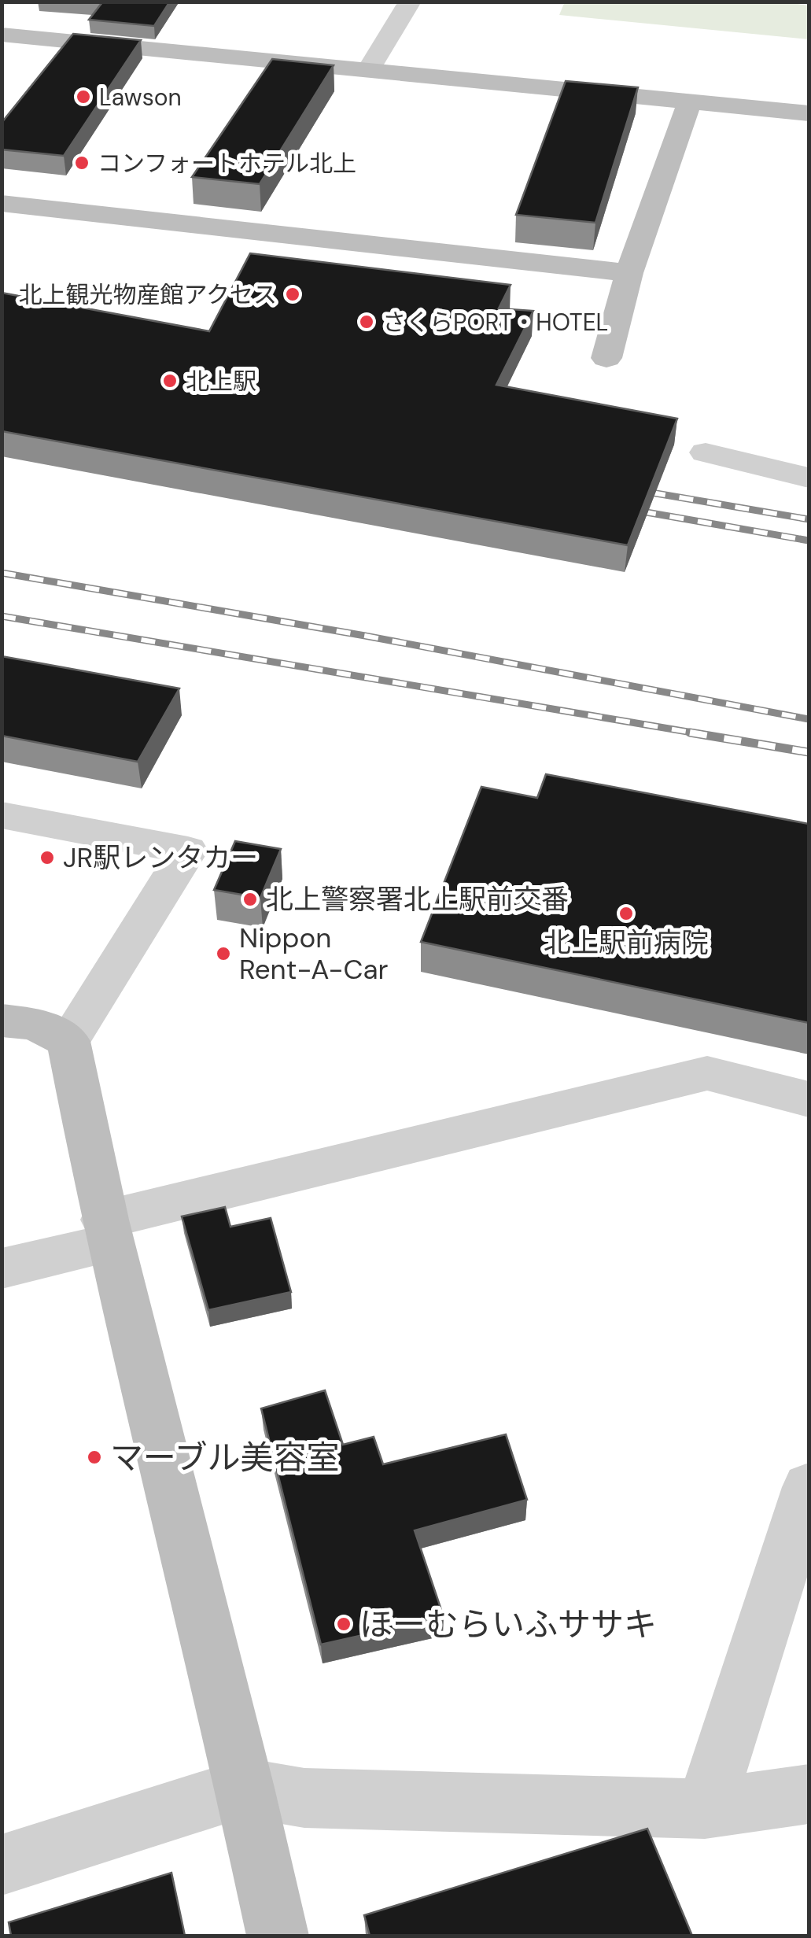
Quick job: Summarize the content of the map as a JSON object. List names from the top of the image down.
{
  "places": [
    "Lawson",
    "コンフォートホテル北上",
    "北上観光物産館アクセス",
    "さくらPORT・HOTEL",
    "北上駅",
    "JR駅レンタカー",
    "北上警察署北上駅前交番",
    "北上駅前病院",
    "Nippon Rent-A-Car",
    "マーブル美容室",
    "ほーむらいふササキ"
  ]
}
